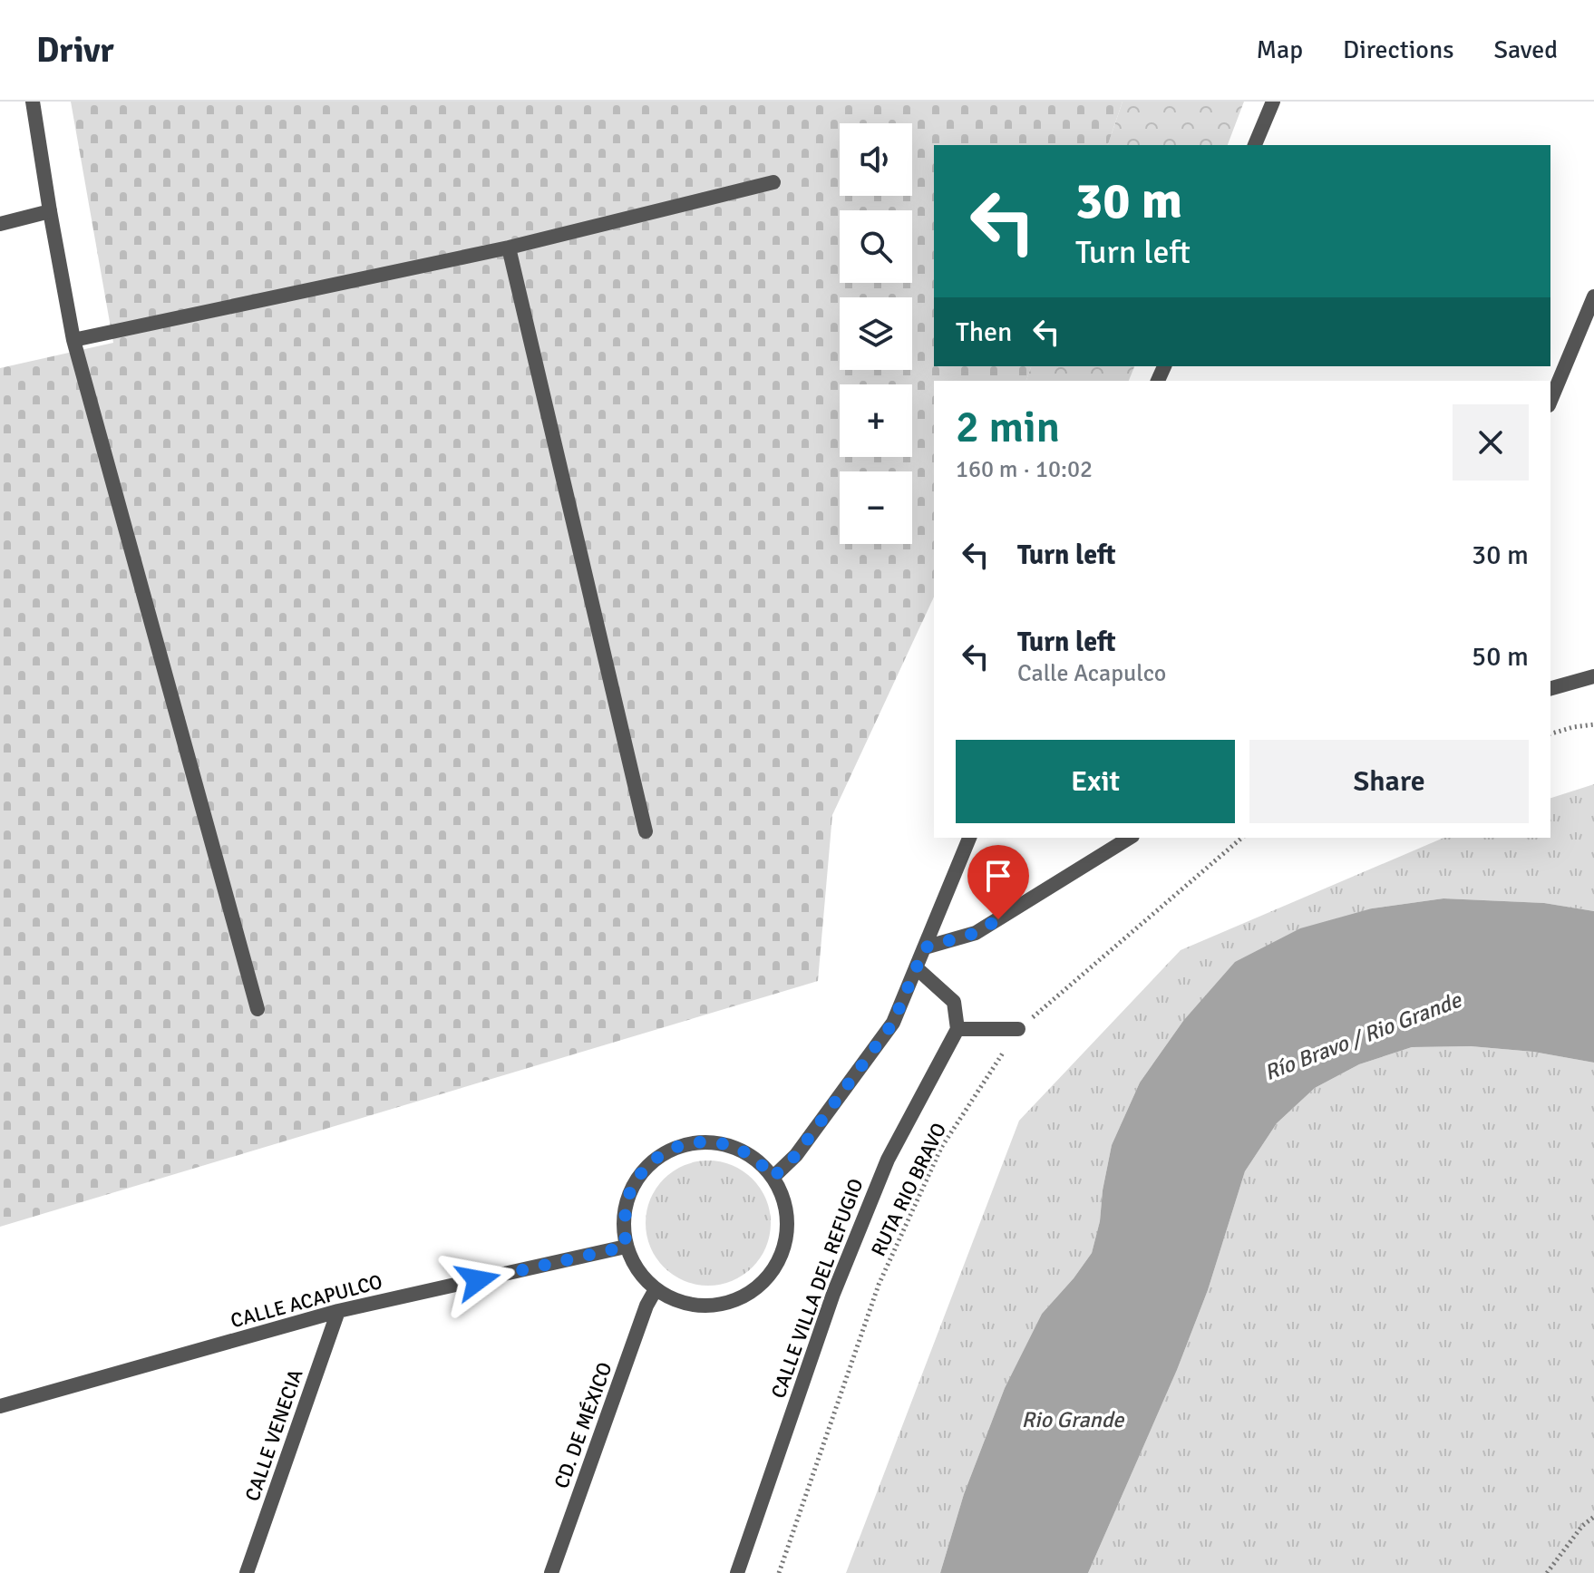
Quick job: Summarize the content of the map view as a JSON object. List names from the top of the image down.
{
  "streets": {
    "street": [
      "CALLE VILLA DEL REFUGIO",
      "CALLE ACAPULCO",
      "CD. DE MÉXICO",
      "CALLE VENECIA"
    ],
    "path": ["RUTA RIO BRAVO"]
  },
  "crossings": [
    ["CALLE ACAPULCO", "CD. DE MÉXICO"],
    ["CALLE ACAPULCO", "CALLE VENECIA"]
  ],
  "water": ["Río Bravo / Rio Grande", "Rio Grande"],
  "page": {
    "header": "Drivr",
    "nav": ["Map", "Directions", "Saved"],
    "map_buttons": ["+", "−"],
    "turn": ["30 m", "Turn left"],
    "then": "Then",
    "heading": ["2 min", "160 m · 10:02"],
    "list": [
      {
        "name": "Turn left",
        "value": "30 m"
      },
      {
        "name": "Turn left",
        "note": "Calle Acapulco",
        "value": "50 m"
      }
    ],
    "buttons": ["Exit", "Share"]
  }
}
